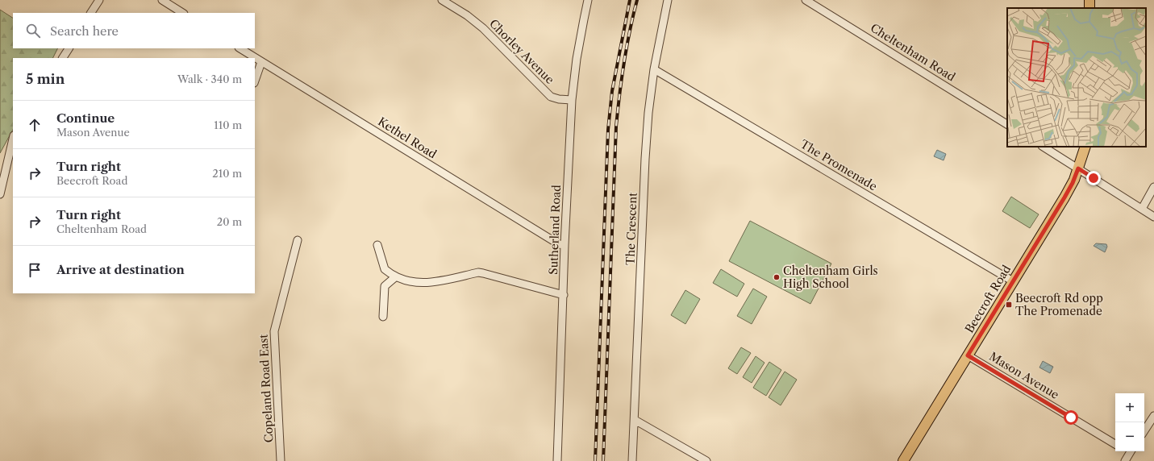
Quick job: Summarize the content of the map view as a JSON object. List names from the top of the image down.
{
  "streets": {
    "main road": ["Beecroft Road"],
    "street": [
      "Chorley Avenue",
      "Cheltenham Road",
      "Kethel Road",
      "The Promenade",
      "The Crescent",
      "Sutherland Road",
      "Mason Avenue",
      "Copeland Road East"
    ]
  },
  "crossings": [
    ["Chorley Avenue", "Sutherland Road"],
    ["Kethel Road", "Sutherland Road"],
    ["The Promenade", "The Crescent"],
    ["The Promenade", "Beecroft Road"],
    ["Beecroft Road", "Mason Avenue"]
  ],
  "places": {
    "other": ["Cheltenham Girls High School"],
    "transit": ["Beecroft Rd opp The Promenade"]
  },
  "page": {
    "search": "Search here",
    "heading": ["5 min", "Walk · 340 m"],
    "list": [
      ["Continue", "Mason Avenue", "110 m"],
      ["Turn right", "Beecroft Road", "210 m"],
      ["Turn right", "Cheltenham Road", "20 m"],
      "Arrive at destination"
    ],
    "map_buttons": ["+", "−"]
  }
}
